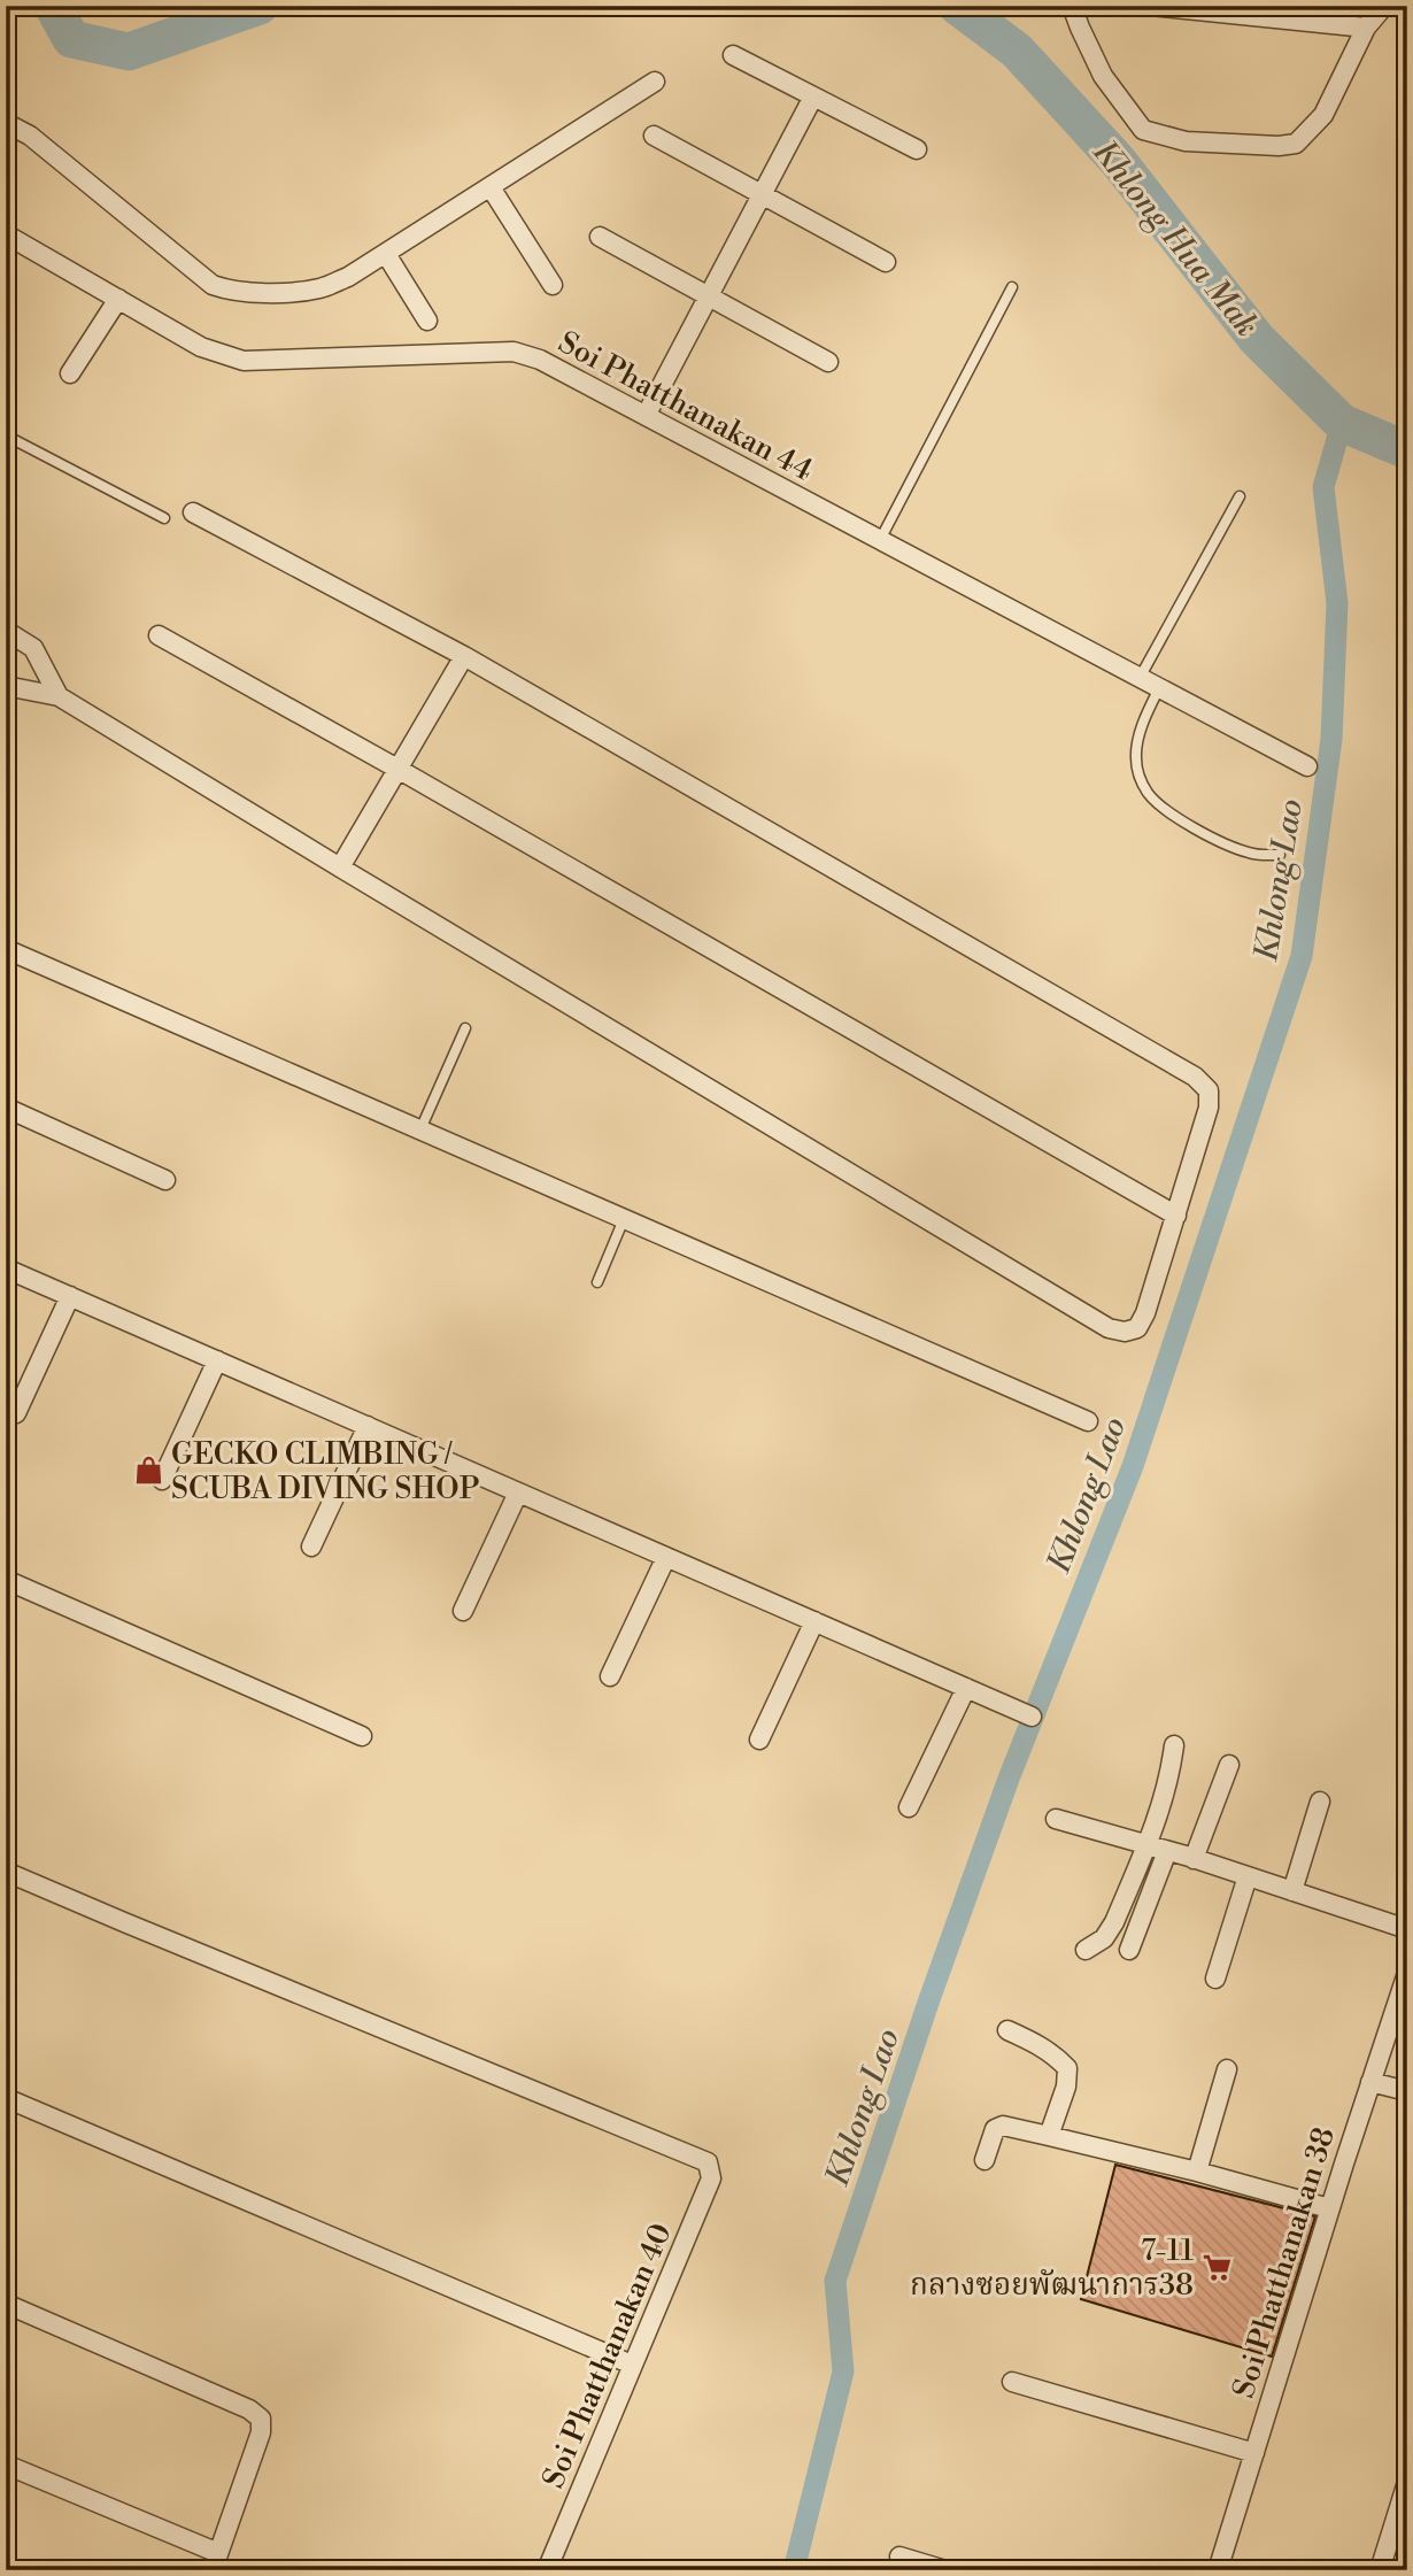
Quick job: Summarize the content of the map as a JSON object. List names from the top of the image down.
{
  "streets": {
    "street": ["Soi Phatthanakan 44", "Soi Phatthanakan 38", "Soi Phatthanakan 40"]
  },
  "water": ["Khlong Hua Mak", "Khlong Lao"],
  "places": {
    "shop": ["GECKO CLIMBING / SCUBA DIVING SHOP"],
    "supermarket": ["7-11 กลางซอยพัฒนาการ38"]
  }
}
